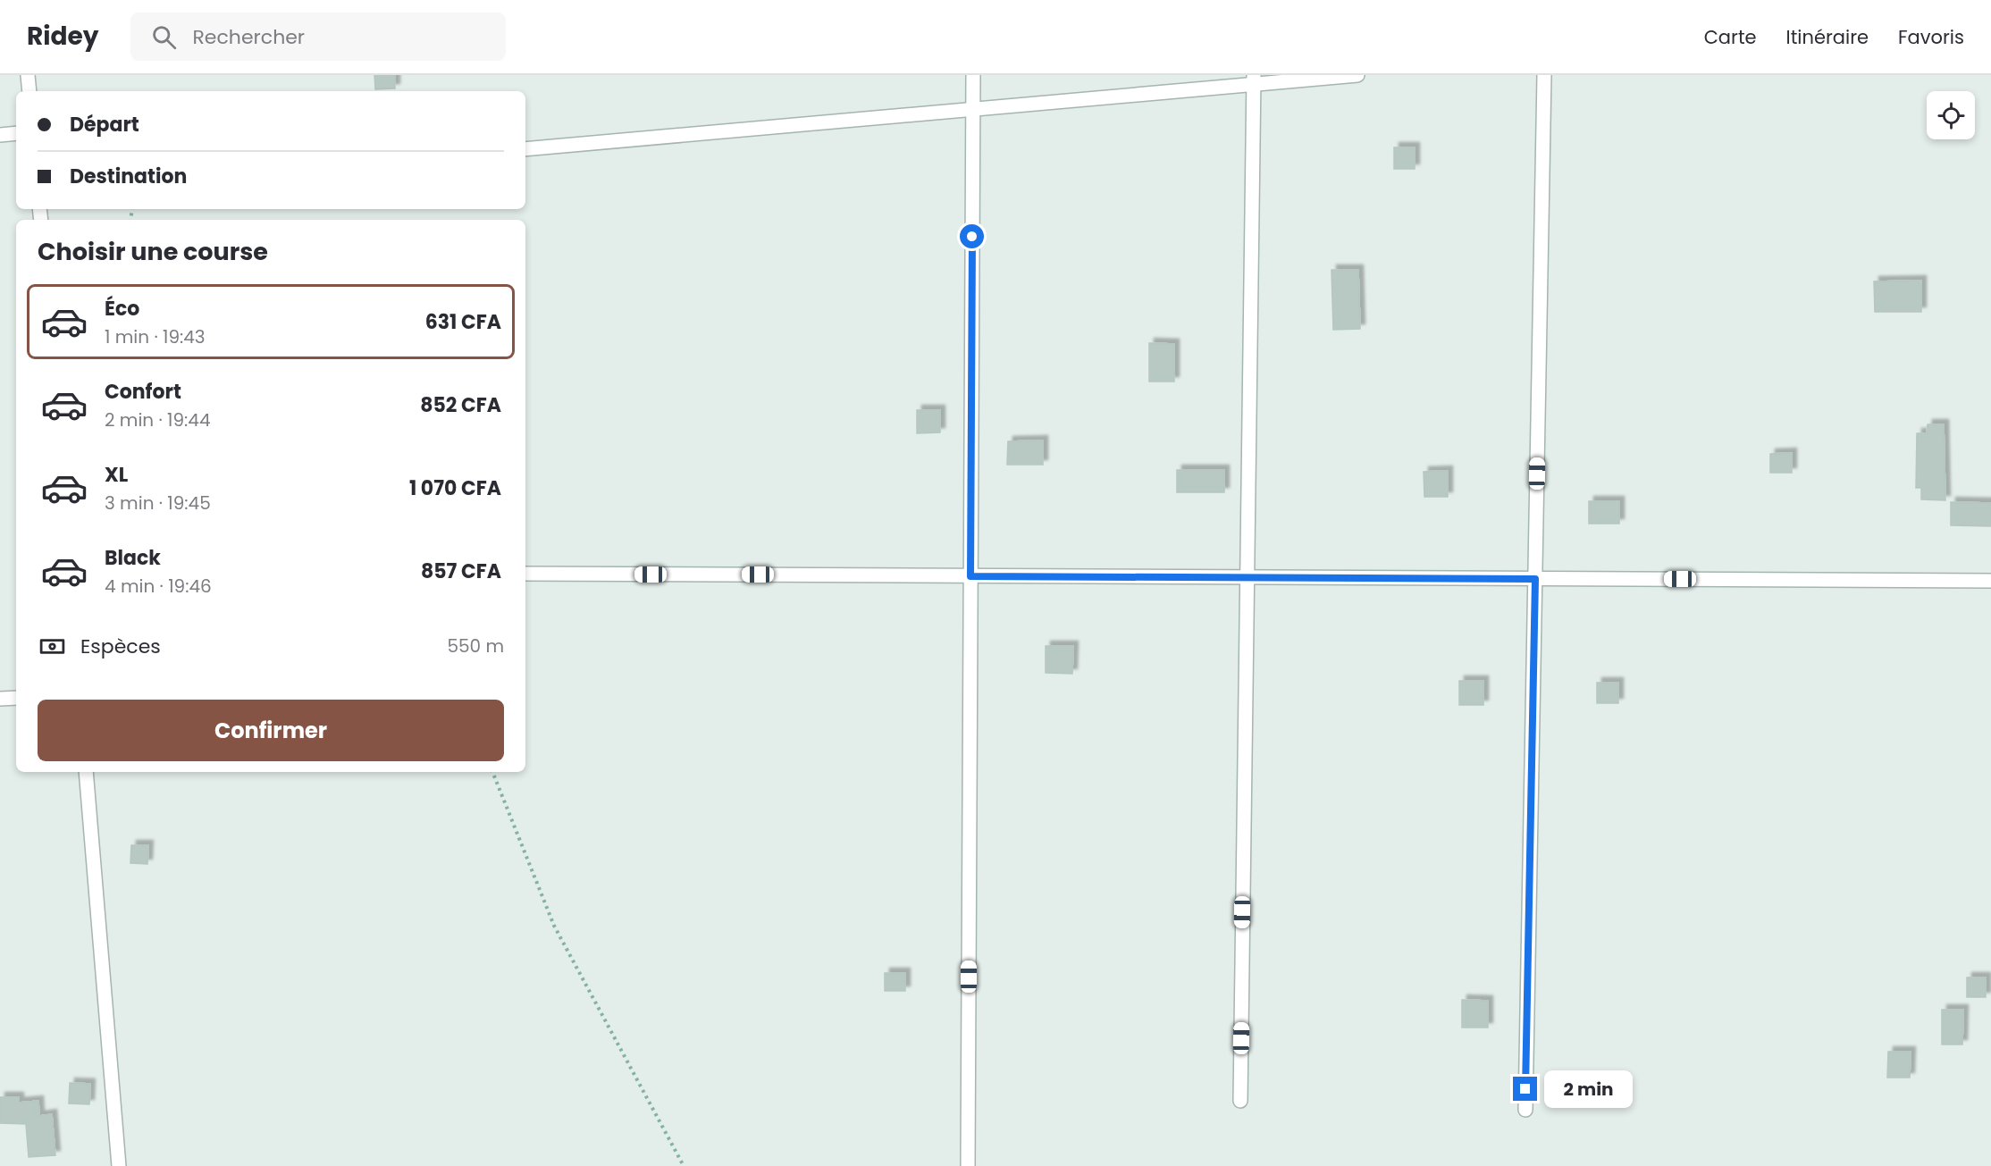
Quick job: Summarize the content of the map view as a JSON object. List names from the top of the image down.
{
  "page": {
    "header": "Ridey",
    "search": "Rechercher",
    "nav": ["Carte", "Itinéraire", "Favoris"],
    "banner": ["Départ", "Destination"],
    "heading": "Choisir une course",
    "list": [
      {
        "name": "Éco",
        "note": "1 min · 19:43",
        "value": "631 CFA"
      },
      {
        "name": "Confort",
        "note": "2 min · 19:44",
        "value": "852 CFA"
      },
      {
        "name": "XL",
        "note": "3 min · 19:45",
        "value": "1 070 CFA"
      },
      {
        "name": "Black",
        "note": "4 min · 19:46",
        "value": "857 CFA"
      }
    ],
    "pay": ["Espèces", "550 m"],
    "buttons": "Confirmer",
    "bubble": "2 min"
  }
}
